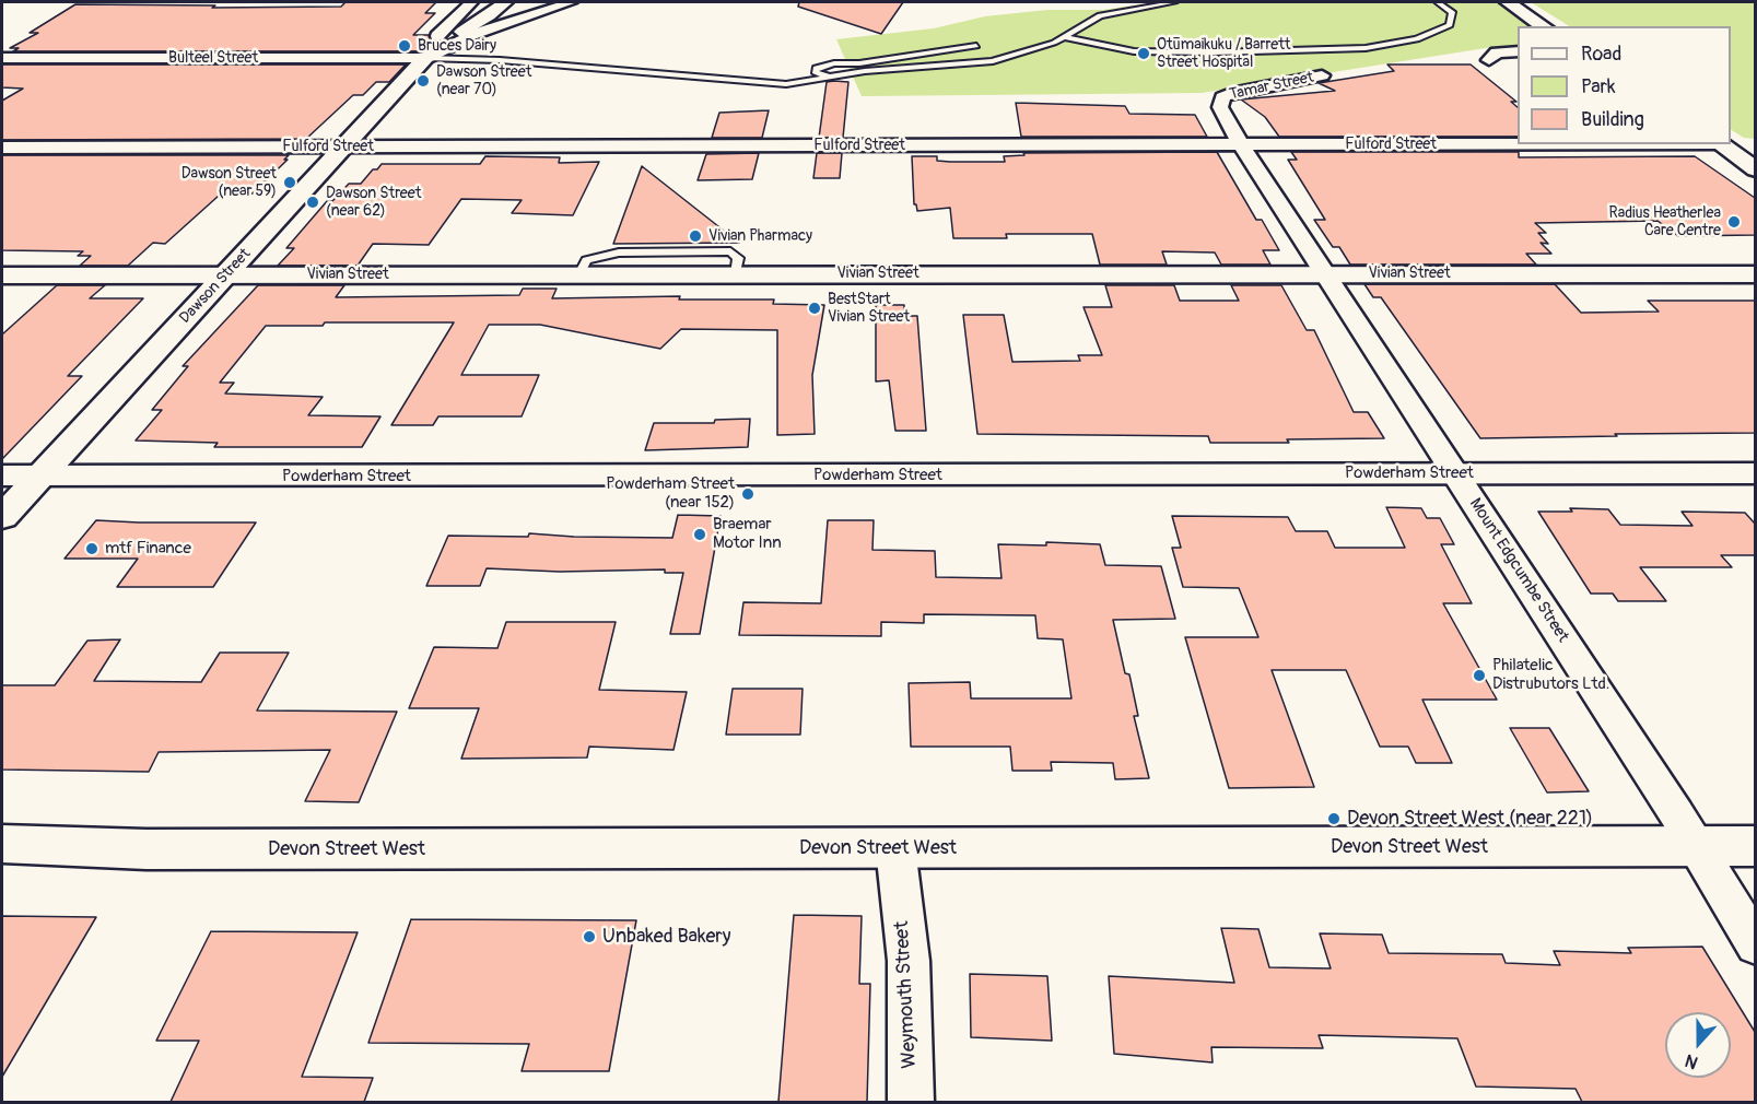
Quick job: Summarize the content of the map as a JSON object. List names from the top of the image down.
{
  "streets": {
    "main road": [
      "Vivian Street",
      "Dawson Street",
      "Powderham Street",
      "Devon Street West"
    ],
    "street": [
      "Bulteel Street",
      "Tamar Street",
      "Fulford Street",
      "Mount Edgcumbe Street",
      "Weymouth Street"
    ]
  },
  "crossings": [
    ["Bulteel Street", "Dawson Street"],
    ["Tamar Street", "Mount Edgcumbe Street"],
    ["Fulford Street", "Dawson Street"],
    ["Fulford Street", "Mount Edgcumbe Street"],
    ["Vivian Street", "Dawson Street"],
    ["Vivian Street", "Mount Edgcumbe Street"],
    ["Dawson Street", "Powderham Street"],
    ["Powderham Street", "Mount Edgcumbe Street"],
    ["Mount Edgcumbe Street", "Devon Street West"],
    ["Devon Street West", "Weymouth Street"]
  ],
  "places": [
    "Bruces Dairy",
    "Otūmaikuku / Barrett Street Hospital",
    "Dawson Street (near 70)",
    "Dawson Street (near 59)",
    "Dawson Street (near 62)",
    "Radius Heatherlea Care Centre",
    "Vivian Pharmacy",
    "BestStart Vivian Street",
    "Powderham Street (near 152)",
    "Braemar Motor Inn",
    "mtf Finance",
    "Philatelic Distrubutors Ltd.",
    "Devon Street West (near 221)",
    "Unbaked Bakery"
  ],
  "legend": ["Road", "Park", "Building"],
  "north": "bottom"
}
